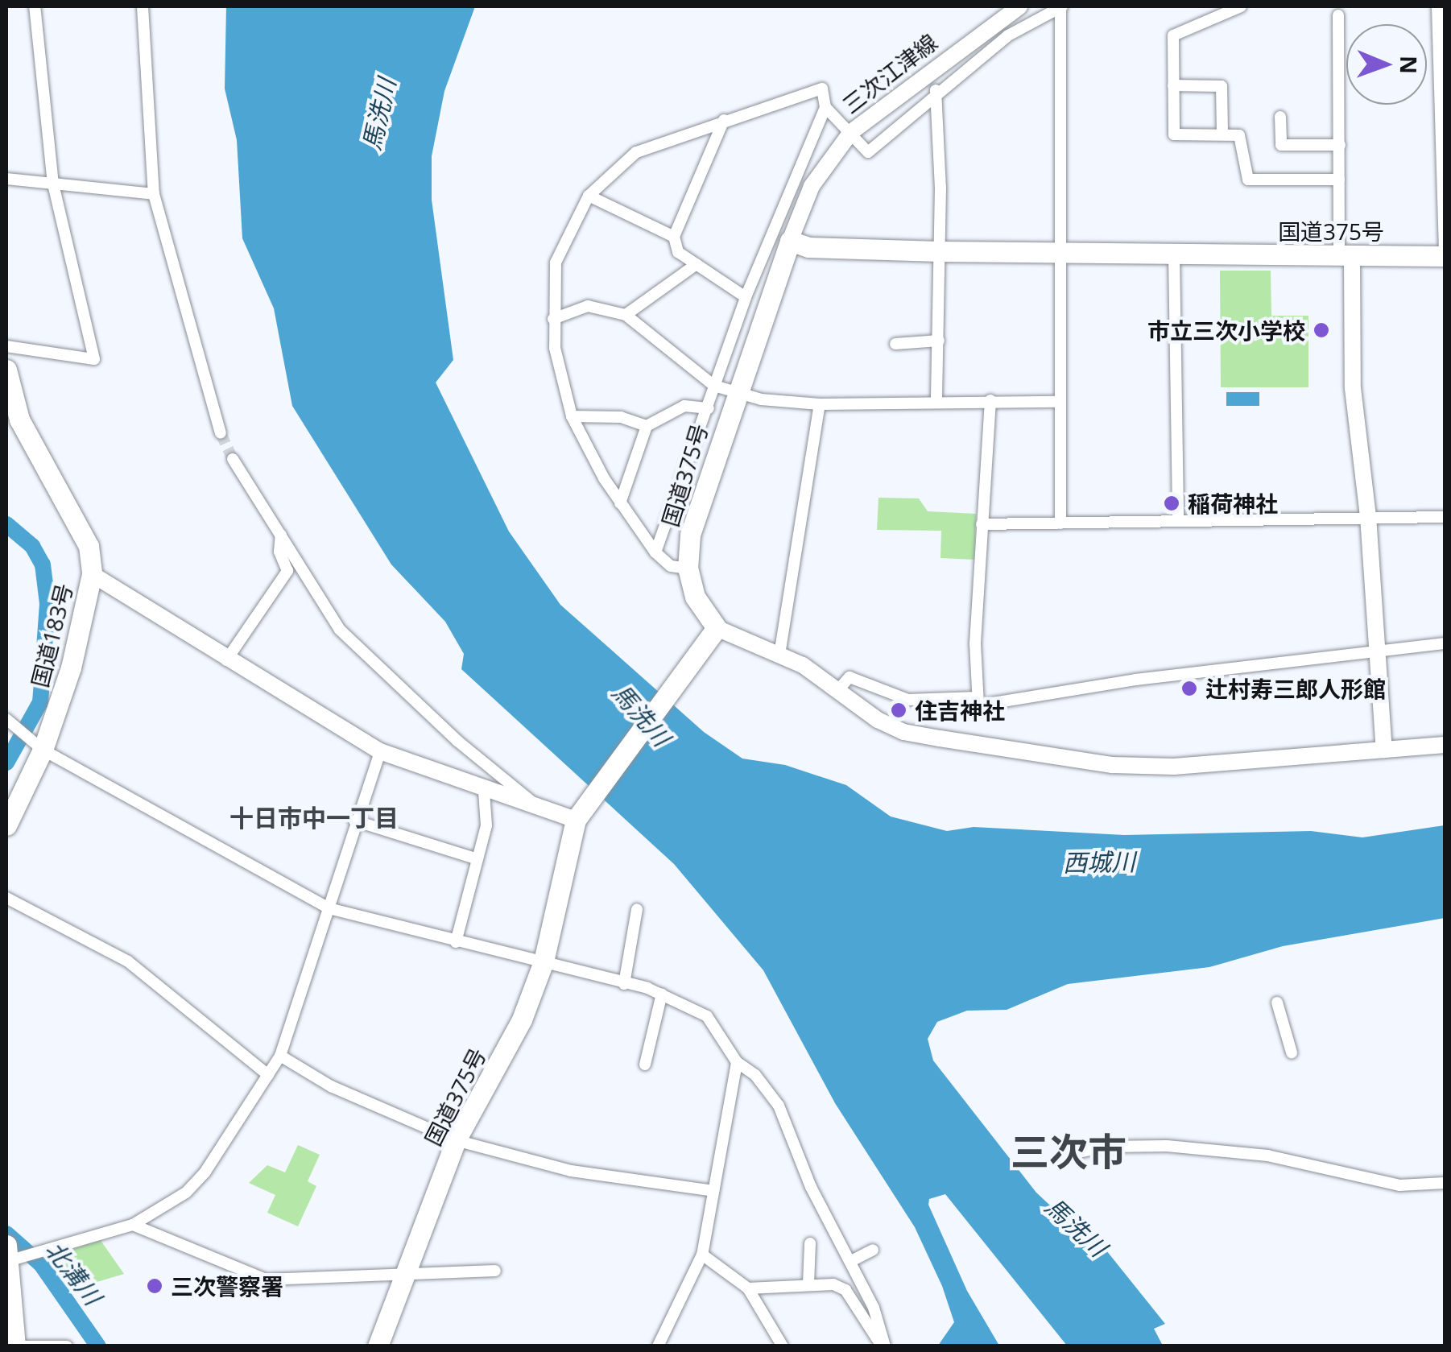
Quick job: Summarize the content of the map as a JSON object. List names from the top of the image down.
{
  "streets": {
    "highway": ["国道375号", "国道183号"],
    "street": ["三次江津線"]
  },
  "crossings": [
    ["三次江津線", "国道375号"]
  ],
  "districts": ["十日市中一丁目", "三次市"],
  "water": ["馬洗川", "西城川", "北溝川"],
  "places": [
    "市立三次小学校",
    "稲荷神社",
    "辻村寿三郎人形館",
    "住吉神社",
    "三次警察署"
  ],
  "north": "right"
}
